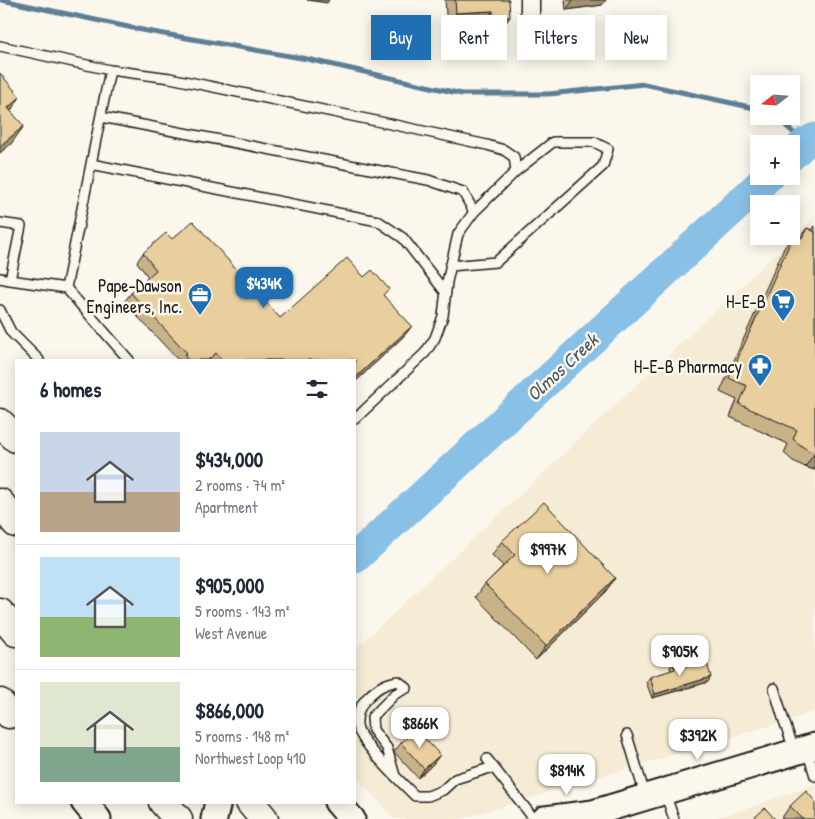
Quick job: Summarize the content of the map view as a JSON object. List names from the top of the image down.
{
  "water": ["Olmos Creek"],
  "places": {
    "office": ["Pape-Dawson Engineers, Inc."],
    "supermarket": ["H-E-B"],
    "pharmacy": ["H-E-B Pharmacy"]
  },
  "north": "left",
  "page": {
    "chip": [
      "Buy",
      "Rent",
      "Filters",
      "New"
    ],
    "map_buttons": ["+", "−"],
    "price": [
      "$434K",
      "$997K",
      "$905K",
      "$866K",
      "$392K",
      "$814K"
    ],
    "heading": "6 homes",
    "list": [
      {
        "name": "$434,000",
        "note": "2 rooms · 74 m² · Apartment"
      },
      {
        "name": "$905,000",
        "note": "5 rooms · 143 m² · West Avenue"
      },
      {
        "name": "$866,000",
        "note": "5 rooms · 148 m² · Northwest Loop 410"
      }
    ]
  }
}
